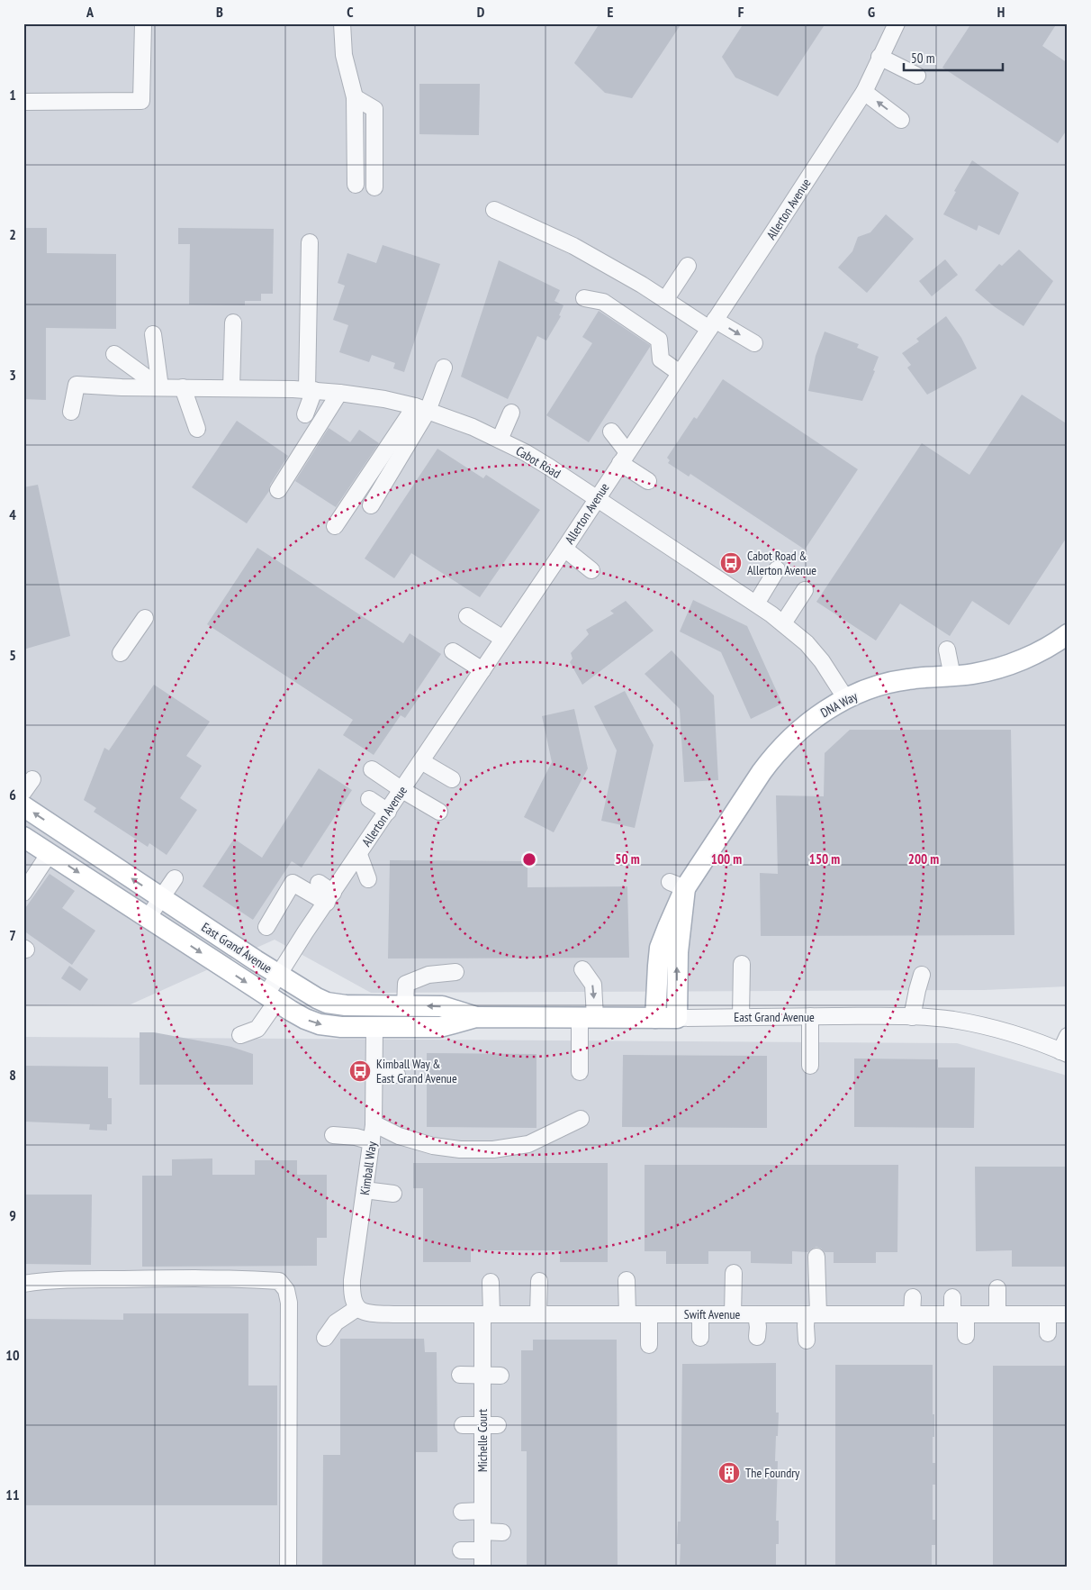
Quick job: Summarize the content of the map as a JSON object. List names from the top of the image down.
{
  "streets": {
    "main road": ["DNA Way", "East Grand Avenue"],
    "street": [
      "Allerton Avenue",
      "Cabot Road",
      "Kimball Way",
      "Swift Avenue",
      "Michelle Court"
    ]
  },
  "crossings": [
    ["Allerton Avenue", "Cabot Road"],
    ["Allerton Avenue", "East Grand Avenue"],
    ["Cabot Road", "DNA Way"],
    ["DNA Way", "East Grand Avenue"],
    ["East Grand Avenue", "Kimball Way"],
    ["Kimball Way", "Swift Avenue"],
    ["Swift Avenue", "Michelle Court"]
  ],
  "places": {
    "bus stop": ["Cabot Road & Allerton Avenue", "Kimball Way & East Grand Avenue"],
    "building": ["The Foundry"]
  },
  "scale_bar": "50 m",
  "grid": {
    "columns": [
      "A",
      "B",
      "C",
      "D",
      "E",
      "F",
      "G",
      "H"
    ],
    "rows": [
      "1",
      "2",
      "3",
      "4",
      "5",
      "6",
      "7",
      "8",
      "9",
      "10",
      "11"
    ]
  },
  "rings": [
    "50 m",
    "100 m",
    "150 m",
    "200 m"
  ]
}
